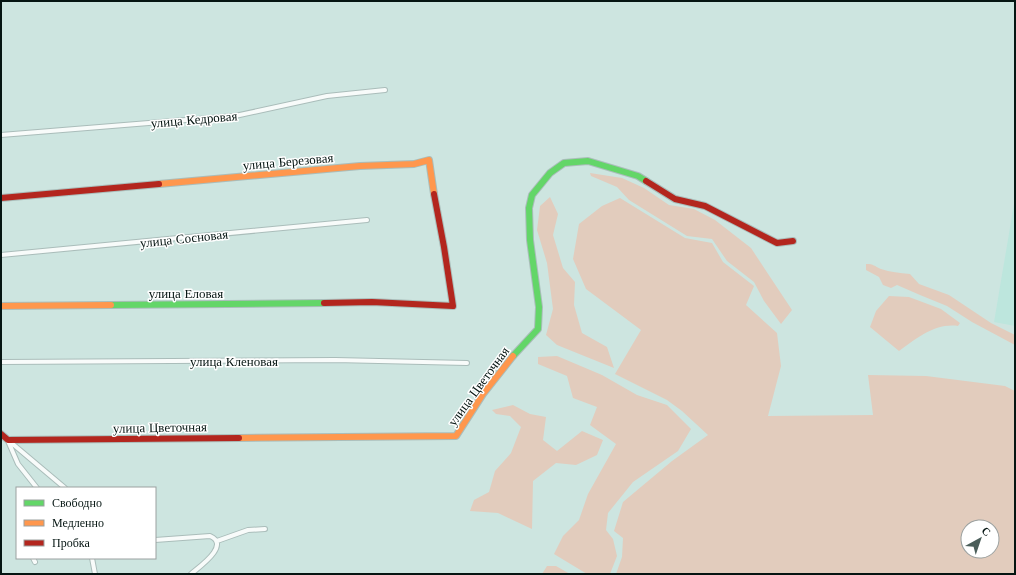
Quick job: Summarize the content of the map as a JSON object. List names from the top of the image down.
{
  "streets": {
    "street": [
      "улица Кедровая",
      "улица Березовая",
      "улица Сосновая",
      "улица Еловая",
      "улица Кленовая",
      "улица Цветочная"
    ]
  },
  "crossings": [
    ["улица Березовая", "улица Еловая"]
  ],
  "legend": ["Свободно", "Медленно", "Пробка"],
  "north": "top right"
}
